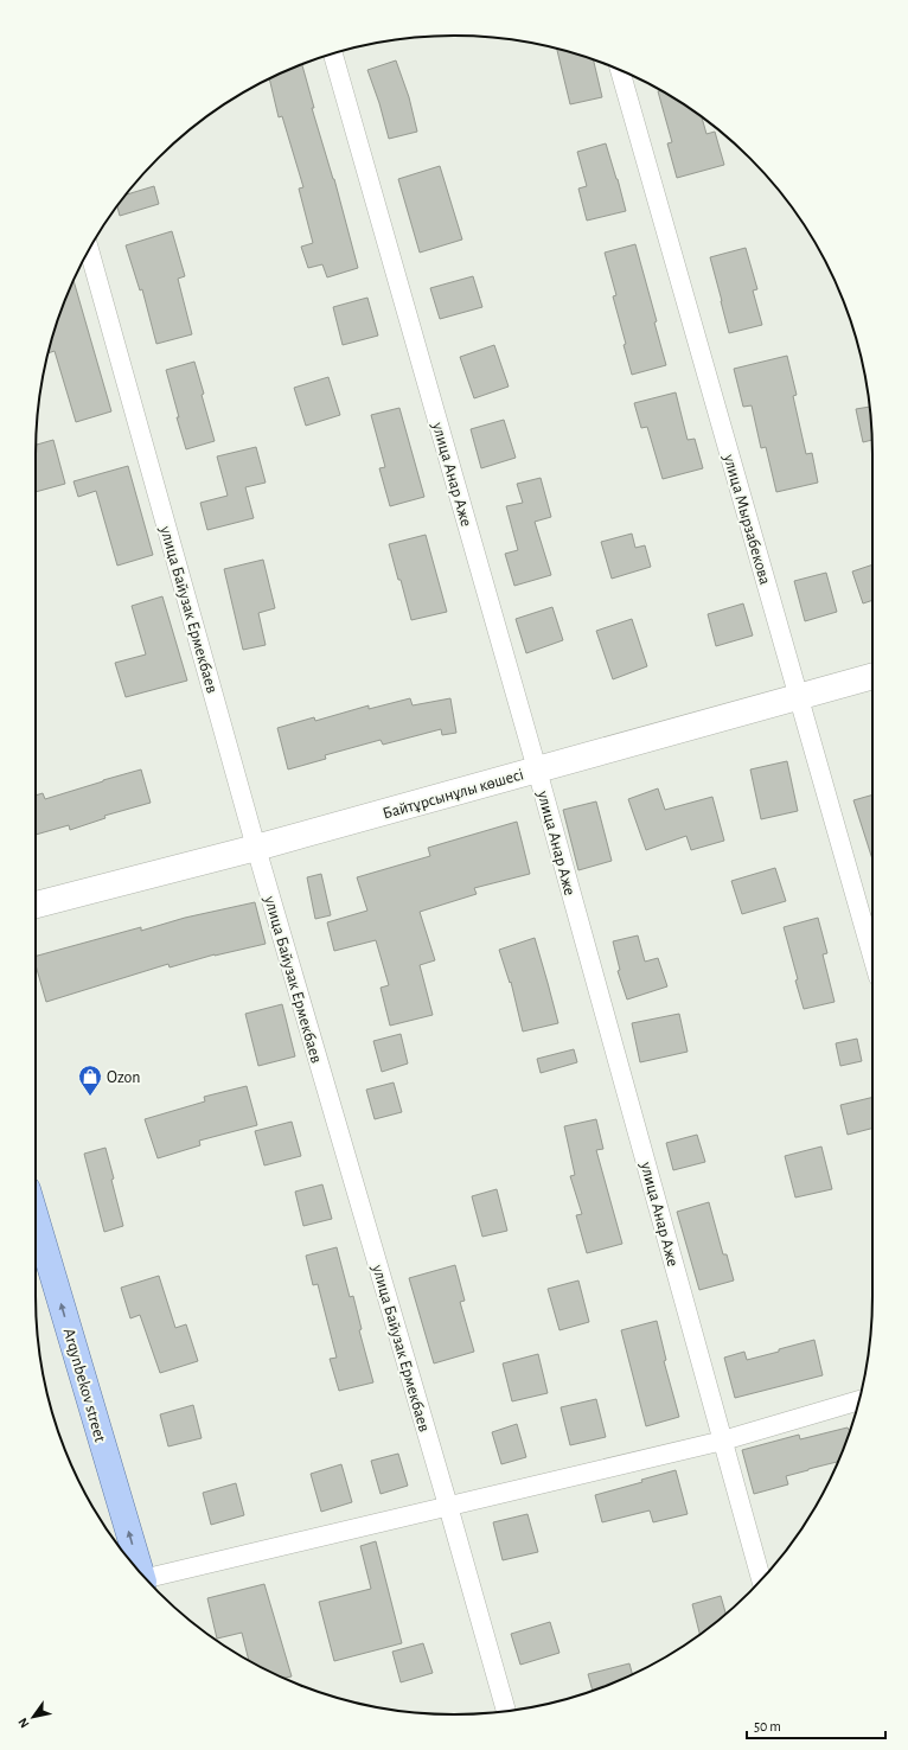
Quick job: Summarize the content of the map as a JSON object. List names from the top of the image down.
{
  "streets": {
    "main road": ["Байтұрсынұлы көшесі", "Arqynbekov street"],
    "street": ["улица Анар Аже", "улица Мырзабекова", "улица Байузак Ермекбаев"]
  },
  "crossings": [
    ["улица Анар Аже", "Байтұрсынұлы көшесі"],
    ["улица Мырзабекова", "Байтұрсынұлы көшесі"],
    ["улица Байузак Ермекбаев", "Байтұрсынұлы көшесі"]
  ],
  "one_way": ["Arqynbekov street"],
  "places": {
    "shop": ["Ozon"]
  },
  "scale_bar": "50 m",
  "north": "bottom left"
}
